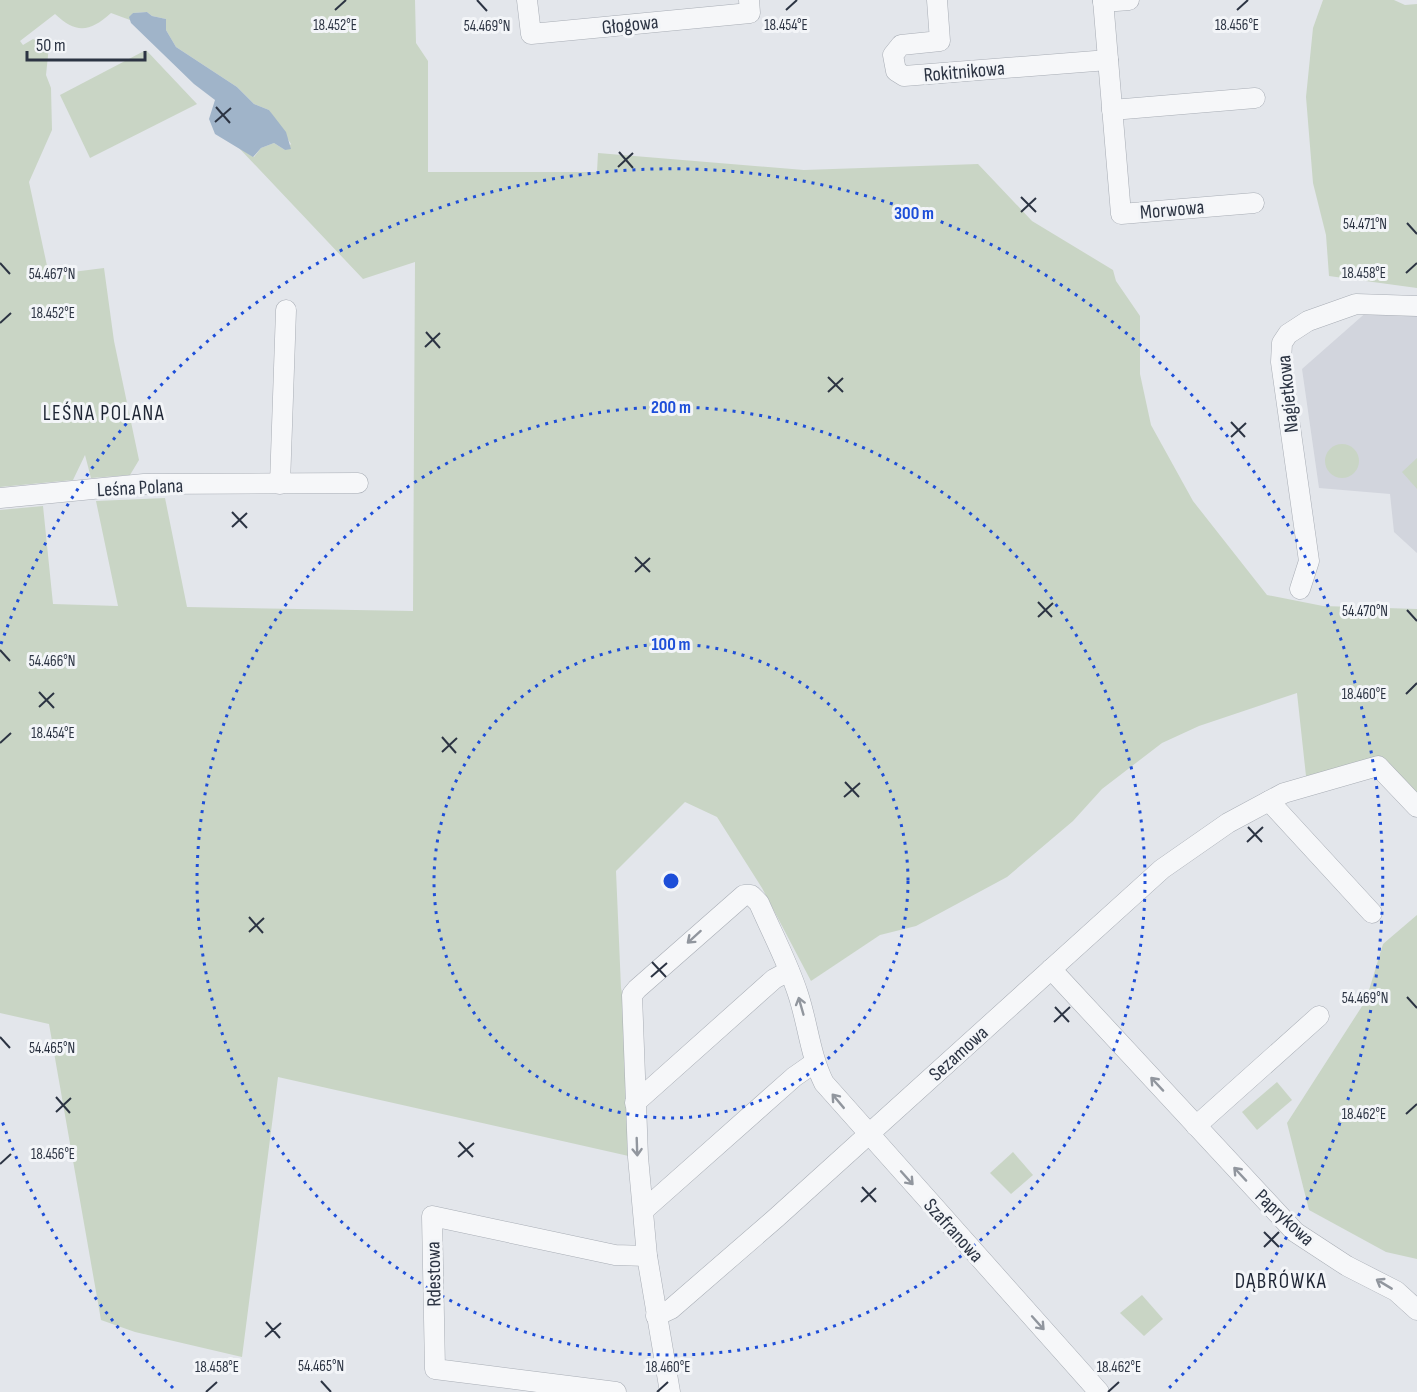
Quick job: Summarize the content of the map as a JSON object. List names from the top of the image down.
{
  "streets": {
    "street": [
      "Głogowa",
      "Rokitnikowa",
      "Morwowa",
      "Nagietkowa",
      "Leśna Polana",
      "Sezamowa",
      "Paprykowa",
      "Szafranowa",
      "Rdestowa"
    ]
  },
  "crossings": [
    ["Rokitnikowa", "Morwowa"],
    ["Sezamowa", "Paprykowa"],
    ["Sezamowa", "Szafranowa"],
    ["Szafranowa", "Rdestowa"]
  ],
  "one_way": ["Paprykowa"],
  "districts": ["LEŚNA POLANA", "DĄBRÓWKA"],
  "scale_bar": "50 m",
  "coordinates": [
    "18.452°E",
    "18.454°E",
    "18.456°E",
    "54.469°N",
    "54.471°N",
    "18.458°E",
    "54.467°N",
    "54.470°N",
    "54.466°N",
    "18.460°E",
    "54.465°N",
    "18.462°E"
  ],
  "rings": ["300 m", "200 m", "100 m"]
}
